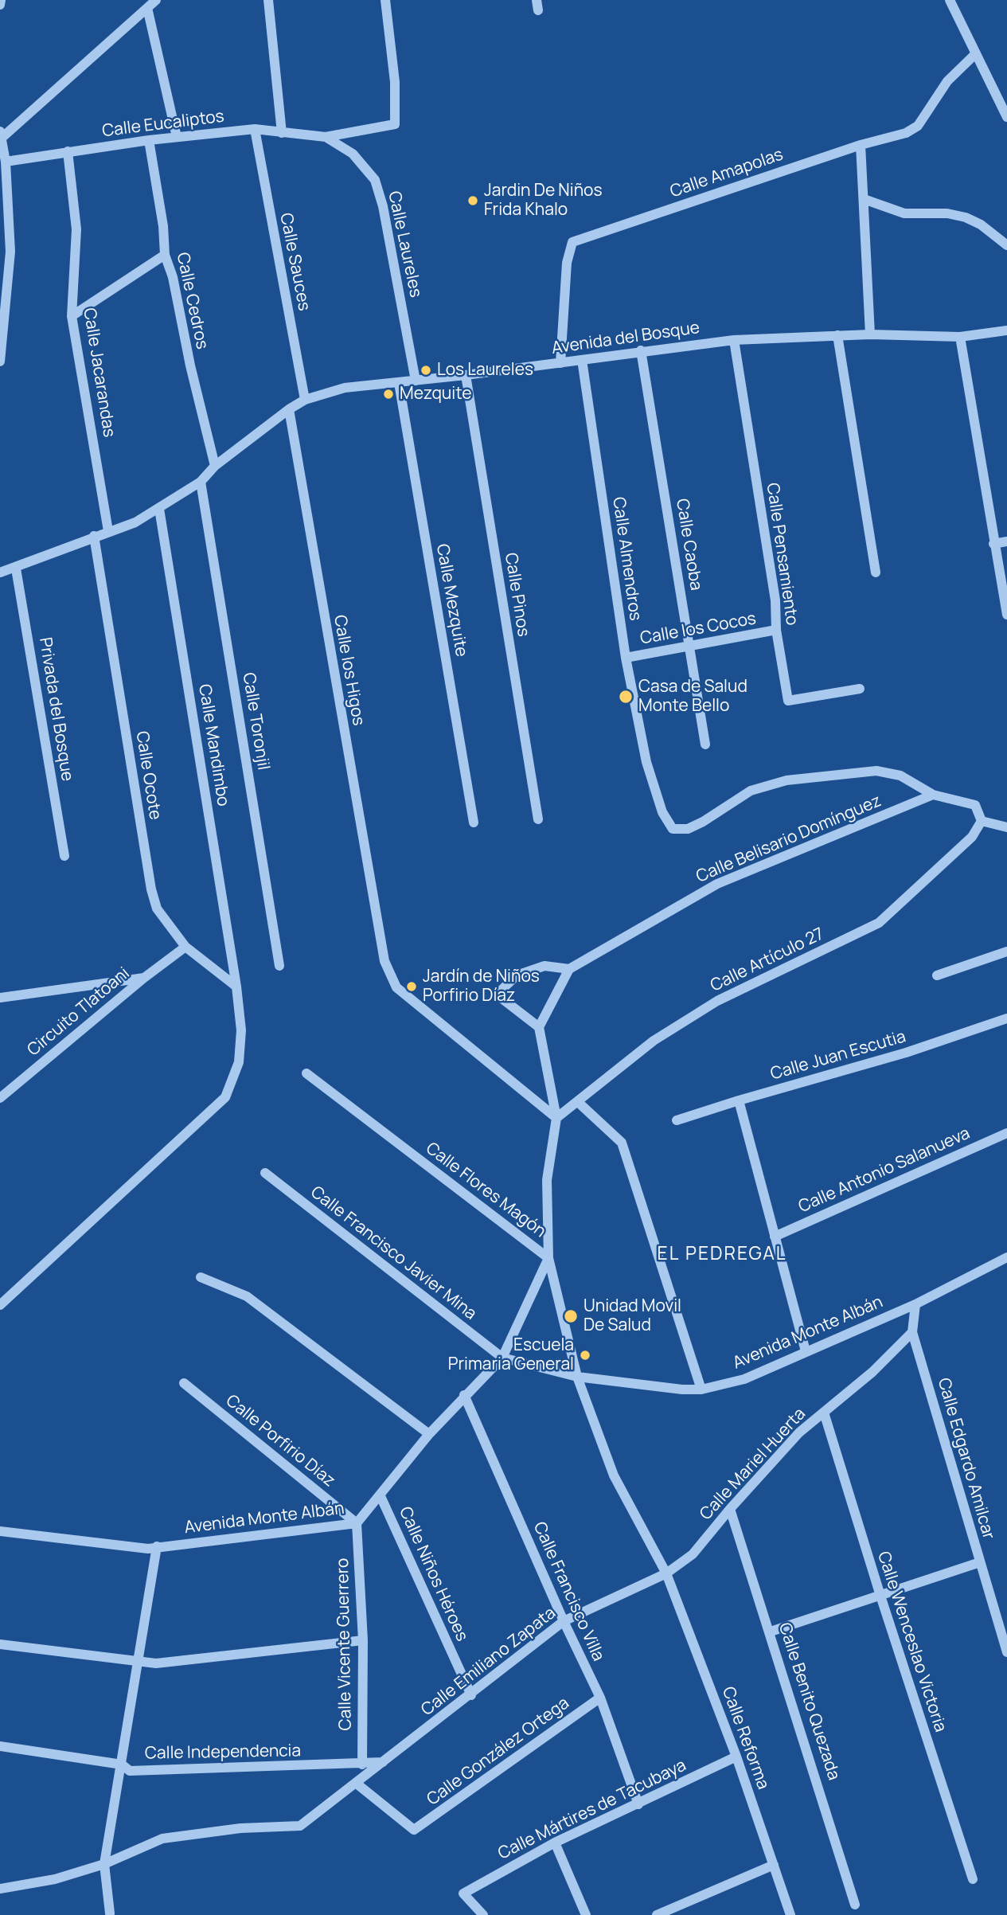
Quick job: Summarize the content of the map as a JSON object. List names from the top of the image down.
{
  "streets": {
    "street": [
      "Calle Eucaliptos",
      "Calle Amapolas",
      "Calle Laureles",
      "Calle Sauces",
      "Calle Cedros",
      "Avenida del Bosque",
      "Calle Jacarandas",
      "Calle Caoba",
      "Calle Pensamiento",
      "Calle Almendros",
      "Calle Pinos",
      "Calle Mezquite",
      "Calle los Cocos",
      "Calle los Higos",
      "Privada del Bosque",
      "Calle Toronjil",
      "Calle Mandimbo",
      "Calle Ocote",
      "Calle Belisario Domínguez",
      "Calle Artículo 27",
      "Circuito Tlatoani",
      "Calle Juan Escutia",
      "Calle Antonio Salanueva",
      "Calle Flores Magón",
      "Calle Francisco Javier Mina",
      "Avenida Monte Albán",
      "Calle Porfirio Díaz",
      "Calle Edgardo Amilcar",
      "Calle Mariel Huerta",
      "Calle Niños Héroes",
      "Calle Francisco Villa",
      "Calle Wenceslao Victoria",
      "Calle Vicente Guerrero",
      "Calle Emiliano Zapata",
      "Calle Benito Quezada",
      "Calle Reforma",
      "Calle González Ortega",
      "Calle Independencia",
      "Calle Mártires de Tacubaya"
    ]
  },
  "crossings": [
    ["Calle Eucaliptos", "Calle Laureles"],
    ["Calle Eucaliptos", "Calle Sauces"],
    ["Calle Eucaliptos", "Calle Cedros"],
    ["Calle Eucaliptos", "Calle Jacarandas"],
    ["Calle Amapolas", "Avenida del Bosque"],
    ["Calle Laureles", "Avenida del Bosque"],
    ["Calle Sauces", "Avenida del Bosque"],
    ["Calle Cedros", "Avenida del Bosque"],
    ["Avenida del Bosque", "Calle Jacarandas"],
    ["Avenida del Bosque", "Calle Caoba"],
    ["Avenida del Bosque", "Calle Pensamiento"],
    ["Avenida del Bosque", "Calle Almendros"],
    ["Avenida del Bosque", "Calle Pinos"],
    ["Avenida del Bosque", "Calle Mezquite"],
    ["Avenida del Bosque", "Calle los Higos"],
    ["Avenida del Bosque", "Privada del Bosque"],
    ["Avenida del Bosque", "Calle Toronjil"],
    ["Avenida del Bosque", "Calle Mandimbo"],
    ["Avenida del Bosque", "Calle Ocote"],
    ["Calle Caoba", "Calle los Cocos"],
    ["Calle Pensamiento", "Calle los Cocos"],
    ["Calle Almendros", "Calle los Cocos"],
    ["Calle Almendros", "Calle Belisario Domínguez"],
    ["Calle los Higos", "Calle Artículo 27"],
    ["Calle Mandimbo", "Calle Ocote"],
    ["Calle Flores Magón", "Avenida Monte Albán"],
    ["Calle Flores Magón", "Calle Mariel Huerta"],
    ["Calle Flores Magón", "Calle Emiliano Zapata"],
    ["Calle Flores Magón", "Calle Reforma"],
    ["Calle Francisco Javier Mina", "Avenida Monte Albán"],
    ["Avenida Monte Albán", "Calle Porfirio Díaz"],
    ["Avenida Monte Albán", "Calle Edgardo Amilcar"],
    ["Avenida Monte Albán", "Calle Niños Héroes"],
    ["Avenida Monte Albán", "Calle Francisco Villa"],
    ["Avenida Monte Albán", "Calle Vicente Guerrero"],
    ["Calle Porfirio Díaz", "Calle Vicente Guerrero"],
    ["Calle Edgardo Amilcar", "Calle Mariel Huerta"],
    ["Calle Mariel Huerta", "Calle Wenceslao Victoria"],
    ["Calle Mariel Huerta", "Calle Emiliano Zapata"],
    ["Calle Mariel Huerta", "Calle Benito Quezada"],
    ["Calle Mariel Huerta", "Calle Reforma"],
    ["Calle Niños Héroes", "Calle Emiliano Zapata"],
    ["Calle Francisco Villa", "Calle Emiliano Zapata"],
    ["Calle Francisco Villa", "Calle González Ortega"],
    ["Calle Francisco Villa", "Calle Mártires de Tacubaya"],
    ["Calle Vicente Guerrero", "Calle Independencia"],
    ["Calle Emiliano Zapata", "Calle Reforma"],
    ["Calle Emiliano Zapata", "Calle Independencia"],
    ["Calle Reforma", "Calle Mártires de Tacubaya"]
  ],
  "districts": ["EL PEDREGAL"],
  "places": [
    "Jardin De Niños Frida Khalo",
    "Los Laureles",
    "Mezquite",
    "Casa de Salud Monte Bello",
    "Jardín de Niños Porfirio Díaz",
    "Unidad Movil De Salud",
    "Escuela Primaria General"
  ]
}
